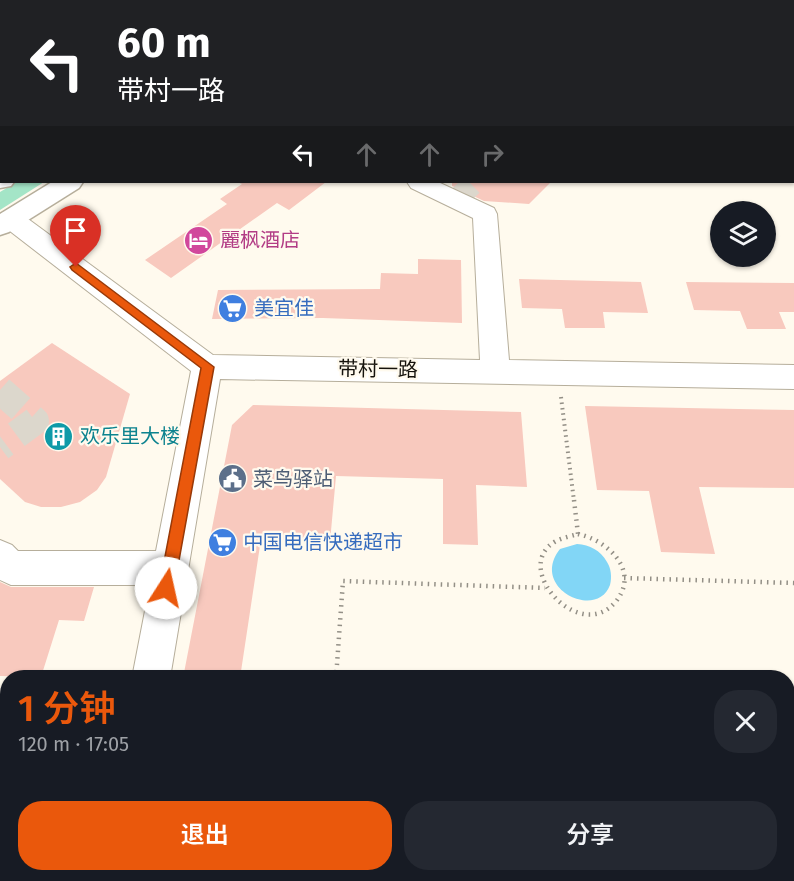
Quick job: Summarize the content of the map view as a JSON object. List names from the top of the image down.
{
  "streets": {
    "street": ["带村一路"]
  },
  "places": {
    "hotel": ["麗枫酒店"],
    "supermarket": ["美宜佳", "中国电信快递超市"],
    "building": ["欢乐里大楼"],
    "public building": ["菜鸟驿站"]
  },
  "page": {
    "turn": ["60 m", "带村一路"],
    "heading": ["1 分钟", "120 m · 17:05"],
    "buttons": ["退出", "分享"]
  }
}
